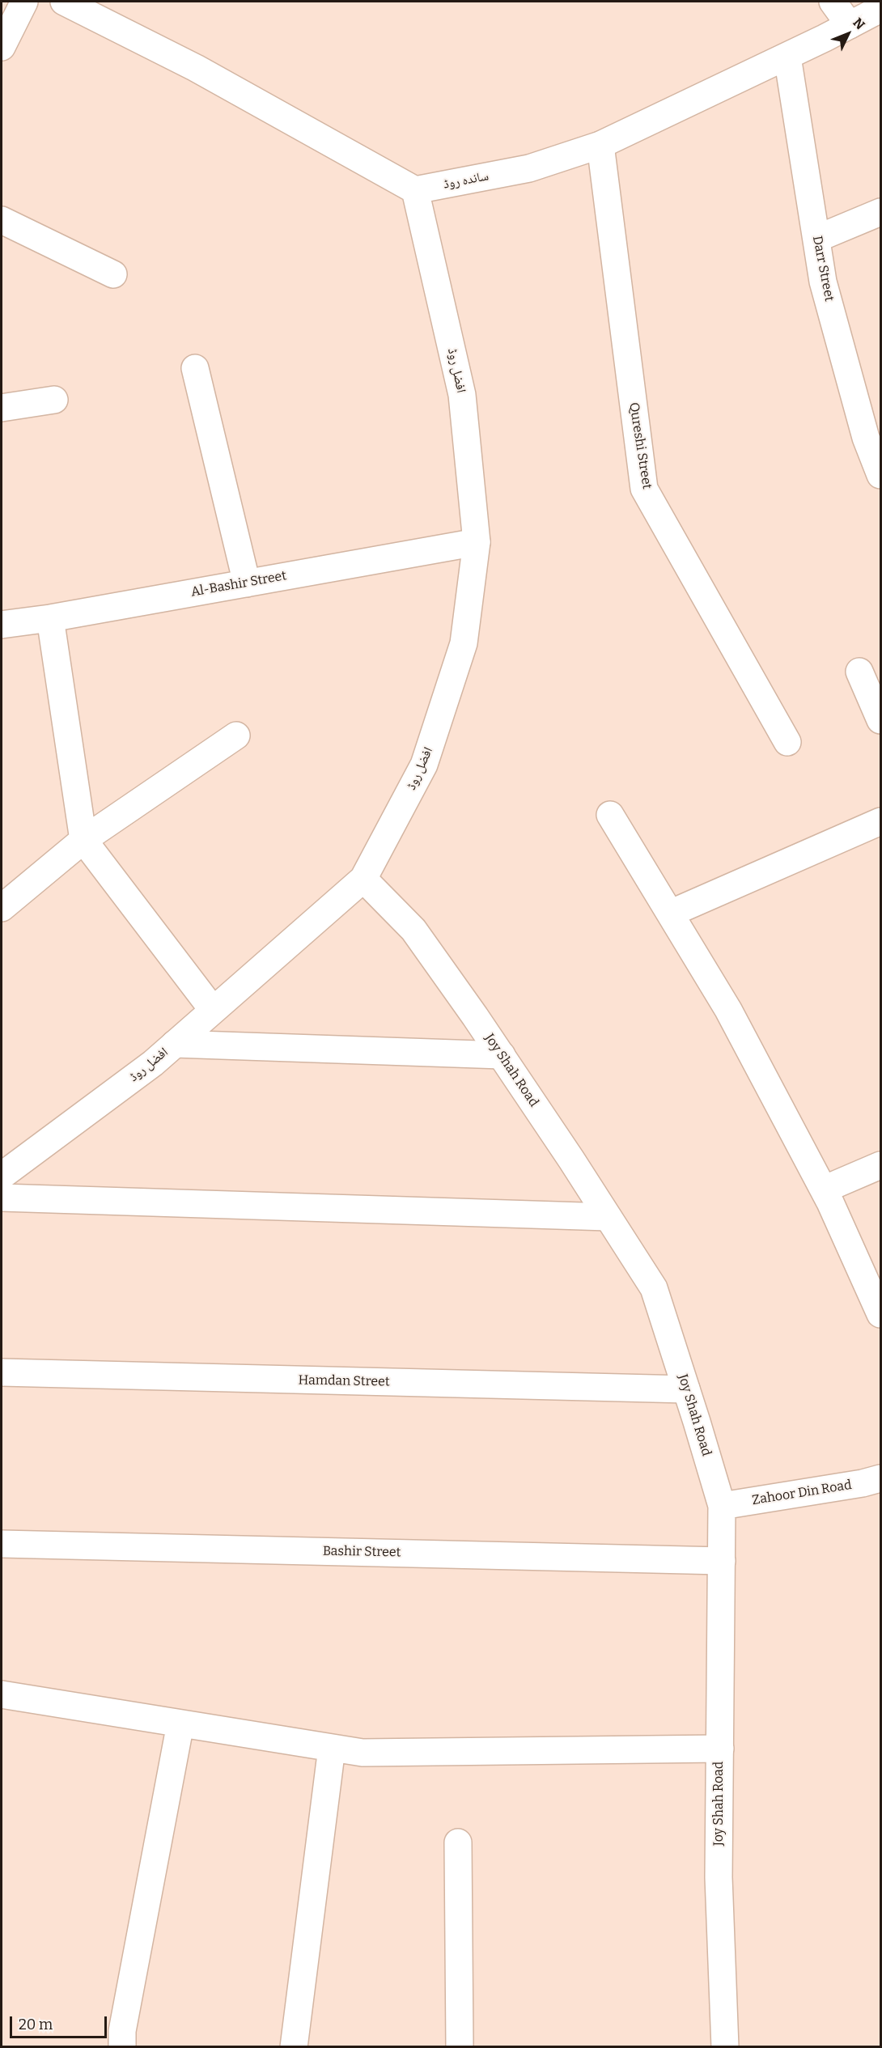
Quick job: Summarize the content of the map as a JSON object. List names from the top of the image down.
{
  "streets": {
    "street": [
      "ساندہ روڈ",
      "Darr Street",
      "افضل روڈ",
      "Qureshi Street",
      "Al-Bashir Street",
      "Joy Shah Road",
      "Hamdan Street",
      "Zahoor Din Road",
      "Bashir Street"
    ]
  },
  "crossings": [
    ["ساندہ روڈ", "Darr Street"],
    ["ساندہ روڈ", "افضل روڈ"],
    ["ساندہ روڈ", "Qureshi Street"],
    ["افضل روڈ", "Al-Bashir Street"],
    ["افضل روڈ", "Joy Shah Road"],
    ["Joy Shah Road", "Hamdan Street"],
    ["Joy Shah Road", "Zahoor Din Road"],
    ["Joy Shah Road", "Bashir Street"]
  ],
  "scale_bar": "20 m",
  "north": "top right"
}
